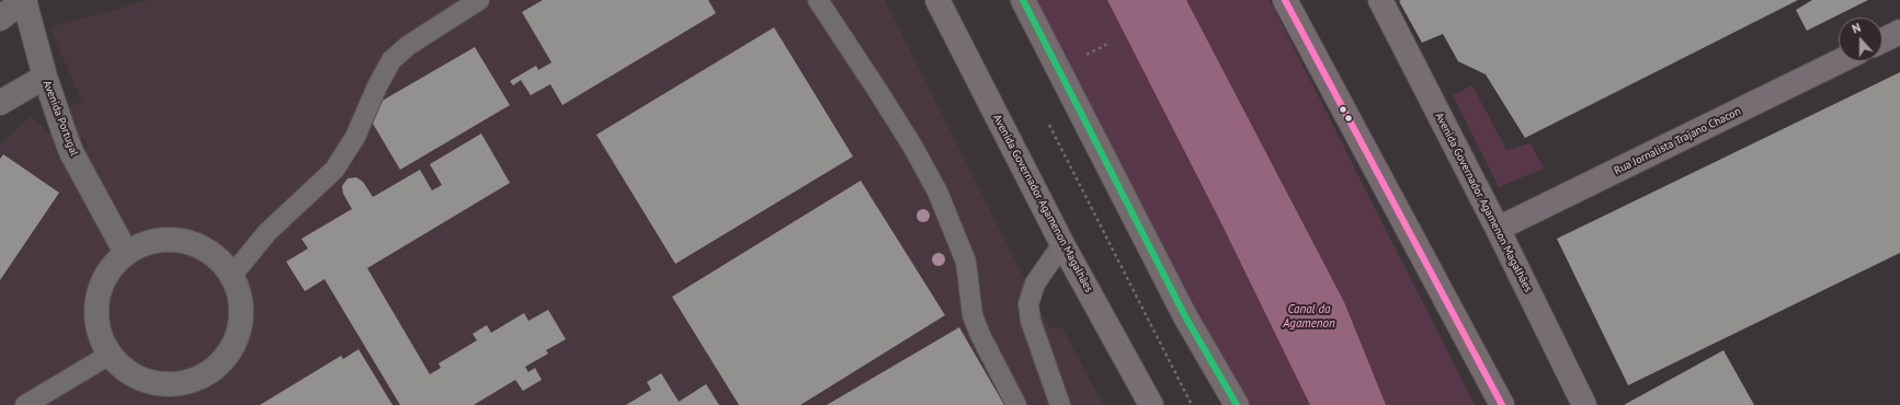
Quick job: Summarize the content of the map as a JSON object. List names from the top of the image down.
{
  "streets": {
    "main road": ["Rua Jornalista Trajano Chacon", "Avenida Governador Agamenon Magalhães"],
    "street": ["Avenida Portugal"]
  },
  "crossings": [
    ["Rua Jornalista Trajano Chacon", "Avenida Governador Agamenon Magalhães"]
  ],
  "water": ["Canal da Agamenon"],
  "north": "top"
}
